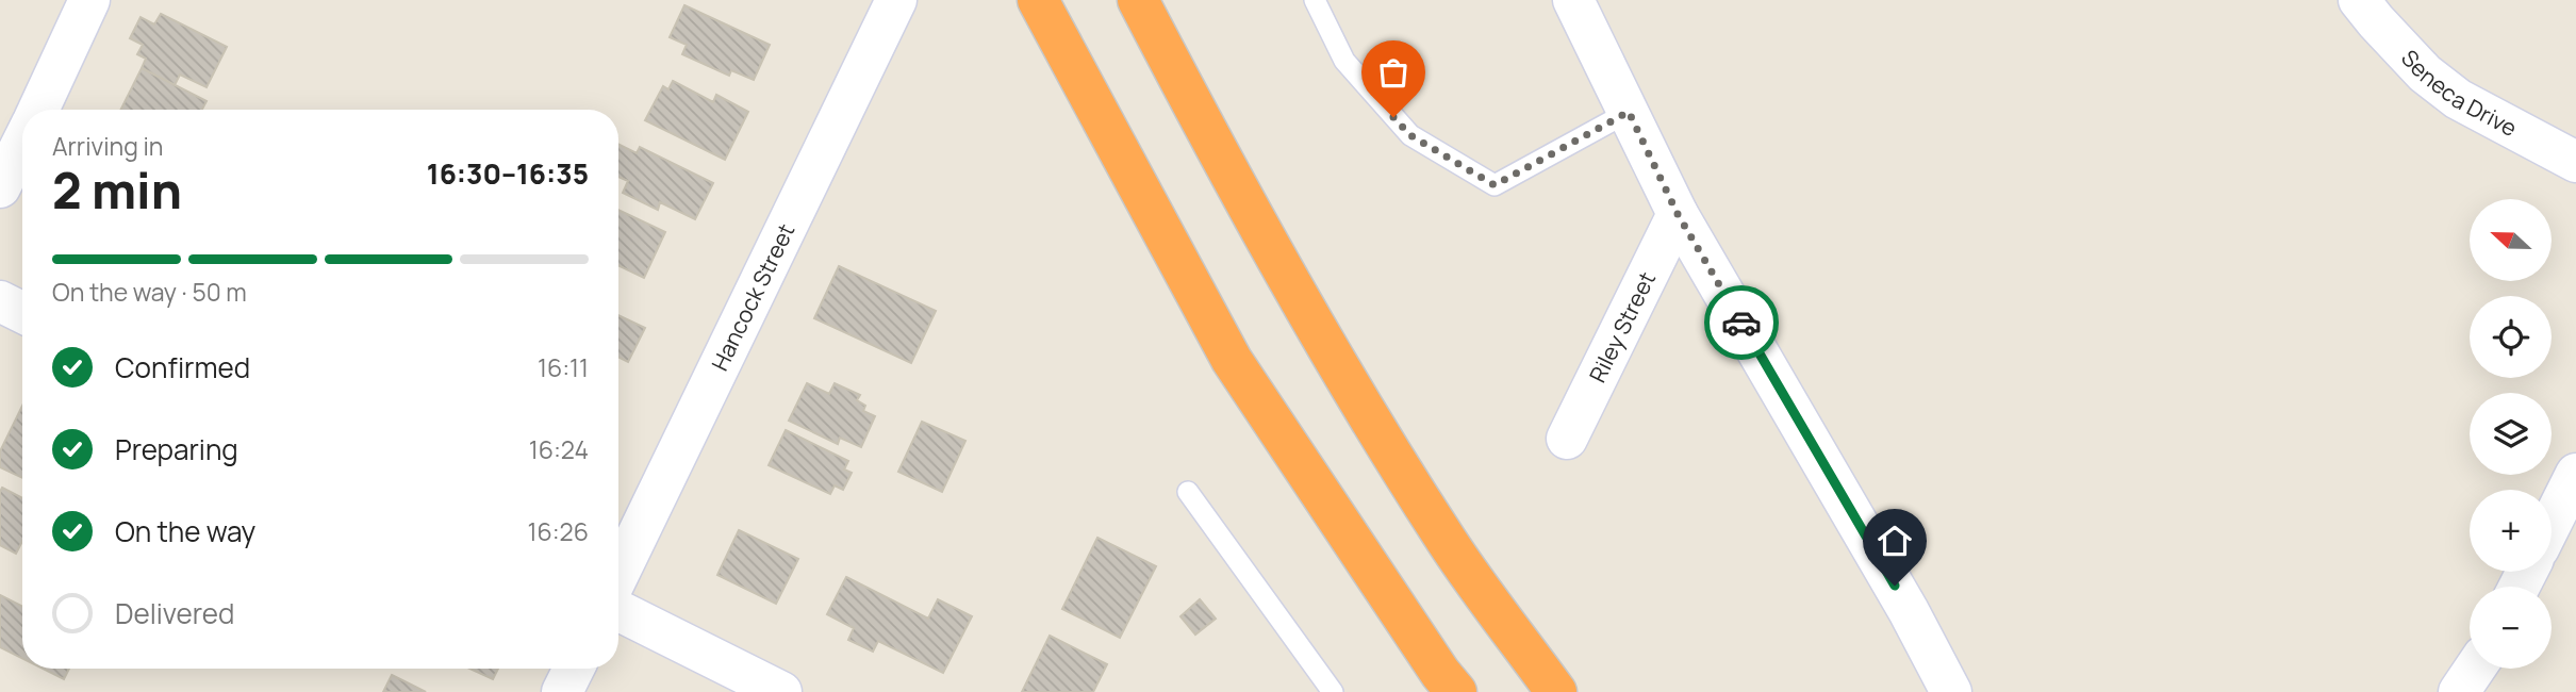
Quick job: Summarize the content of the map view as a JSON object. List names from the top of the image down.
{
  "streets": {
    "street": ["Seneca Drive", "Hancock Street", "Riley Street"]
  },
  "north": "left",
  "page": {
    "heading": ["2 min", "Arriving in", "16:30–16:35"],
    "map_buttons": ["+", "−"],
    "bar": "On the way · 50 m",
    "list": [
      ["Confirmed", "16:11"],
      ["Preparing", "16:24"],
      ["On the way", "16:26"],
      "Delivered"
    ]
  }
}
